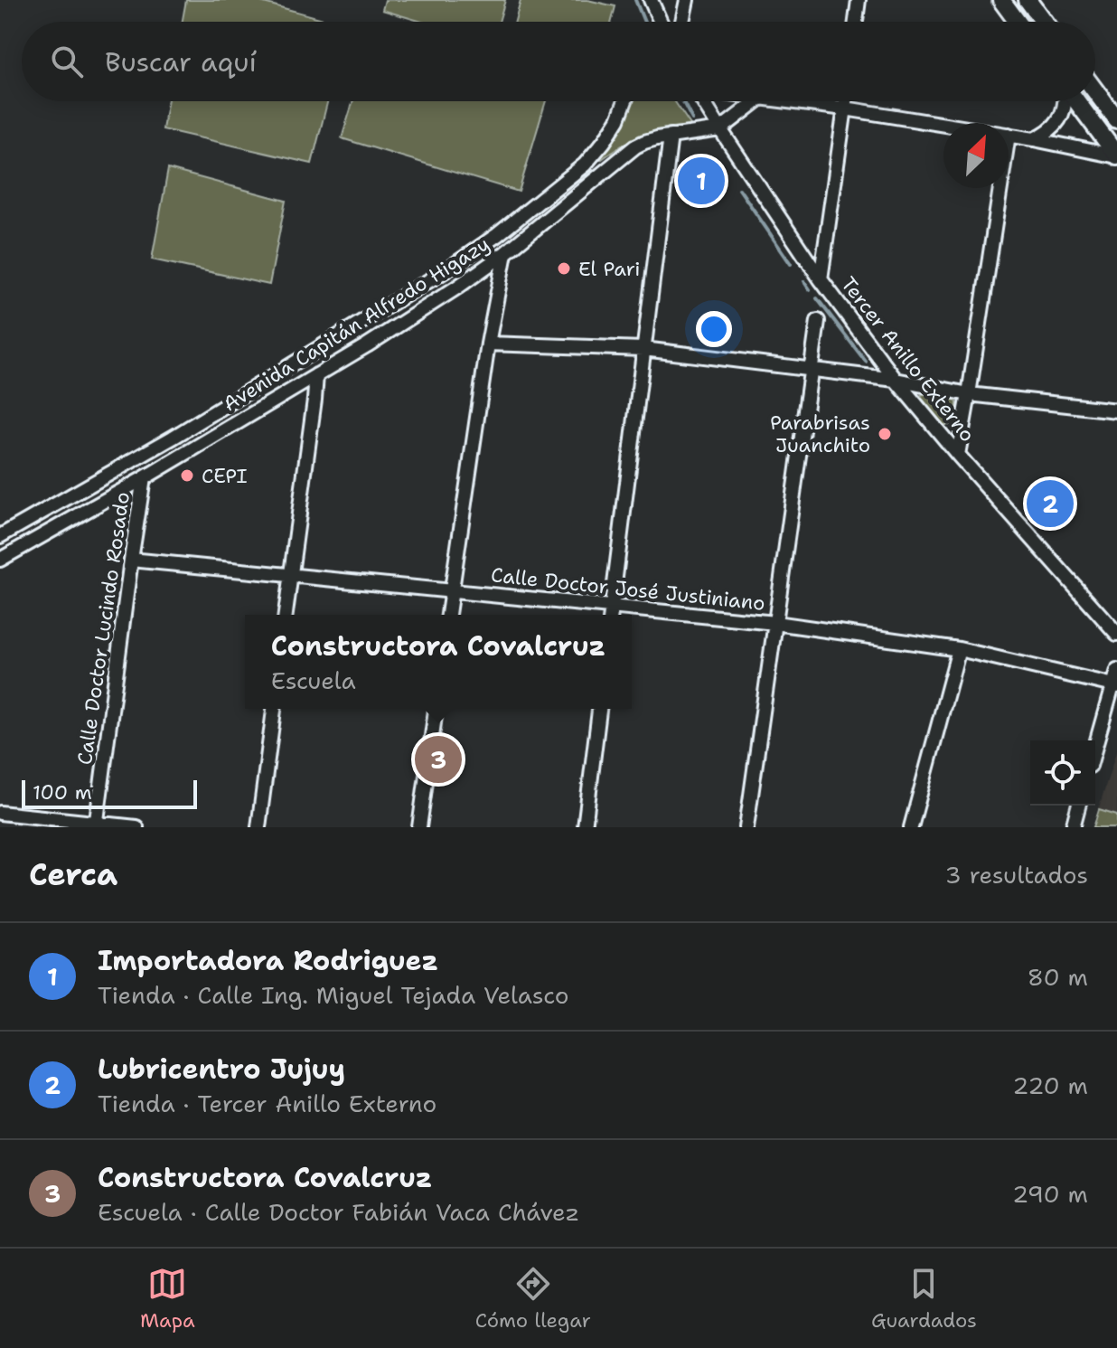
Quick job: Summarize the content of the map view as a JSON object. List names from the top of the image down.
{
  "streets": {
    "street": [
      "Avenida Capitán Alfredo Higazy",
      "Tercer Anillo Externo",
      "Calle Doctor José Justiniano",
      "Calle Doctor Lucindo Rosado"
    ]
  },
  "crossings": [
    ["Avenida Capitán Alfredo Higazy", "Tercer Anillo Externo"],
    ["Avenida Capitán Alfredo Higazy", "Calle Doctor Lucindo Rosado"],
    ["Calle Doctor José Justiniano", "Calle Doctor Lucindo Rosado"]
  ],
  "places": ["El Pari", "Parabrisas Juanchito", "CEPI"],
  "scale_bar": "100 m",
  "north": "top right",
  "page": {
    "search": "Buscar aquí",
    "pins": ["1", "2", "3"],
    "popup": ["Constructora Covalcruz", "Escuela"],
    "scale": "100 m",
    "heading": ["Cerca", "3 resultados"],
    "list": [
      {
        "mark": "1",
        "name": "Importadora Rodriguez",
        "note": "Tienda · Calle Ing. Miguel Tejada Velasco",
        "value": "80 m"
      },
      {
        "mark": "2",
        "name": "Lubricentro Jujuy",
        "note": "Tienda · Tercer Anillo Externo",
        "value": "220 m"
      },
      {
        "mark": "3",
        "name": "Constructora Covalcruz",
        "note": "Escuela · Calle Doctor Fabián Vaca Chávez",
        "value": "290 m"
      }
    ],
    "nav": ["Mapa", "Cómo llegar", "Guardados"]
  }
}
